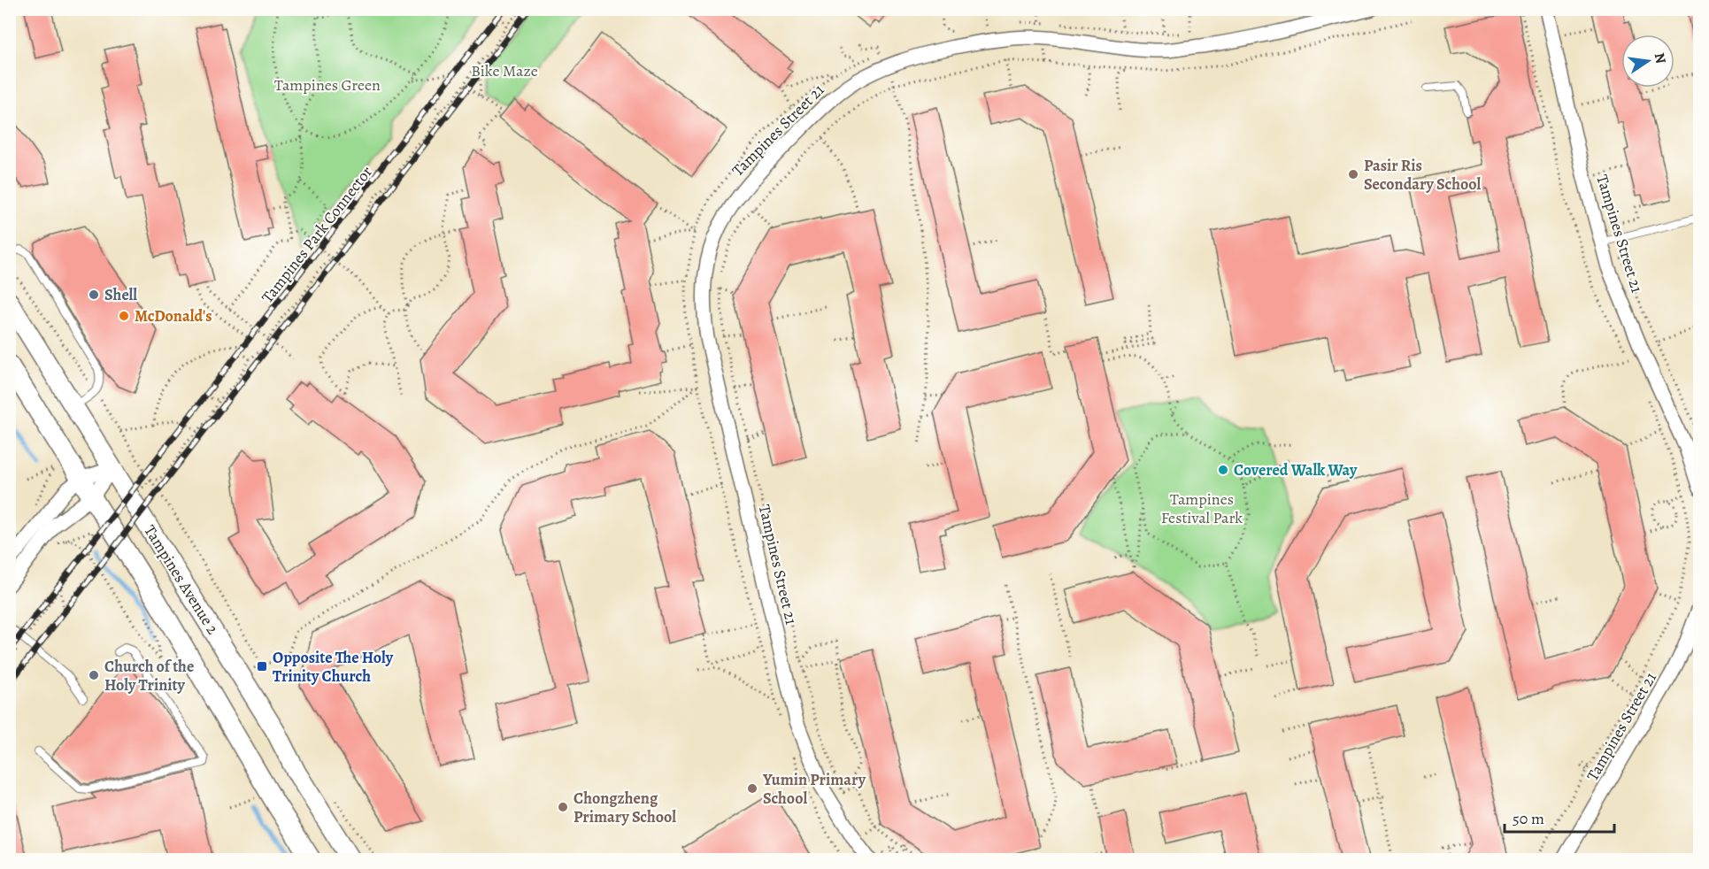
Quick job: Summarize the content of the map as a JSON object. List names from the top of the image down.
{
  "streets": {
    "main road": ["Tampines Avenue 2"],
    "street": ["Tampines Street 21"],
    "path": ["Tampines Park Connector"]
  },
  "parks": ["Bike Maze", "Tampines Green", "Tampines Festival Park"],
  "places": {
    "other": [
      "Pasir Ris Secondary School",
      "Shell",
      "McDonald's",
      "Covered Walk Way",
      "Church of the Holy Trinity",
      "Yumin Primary School",
      "Chongzheng Primary School"
    ],
    "transit": ["Opposite The Holy Trinity Church"]
  },
  "scale_bar": "50 m",
  "north": "right"
}
